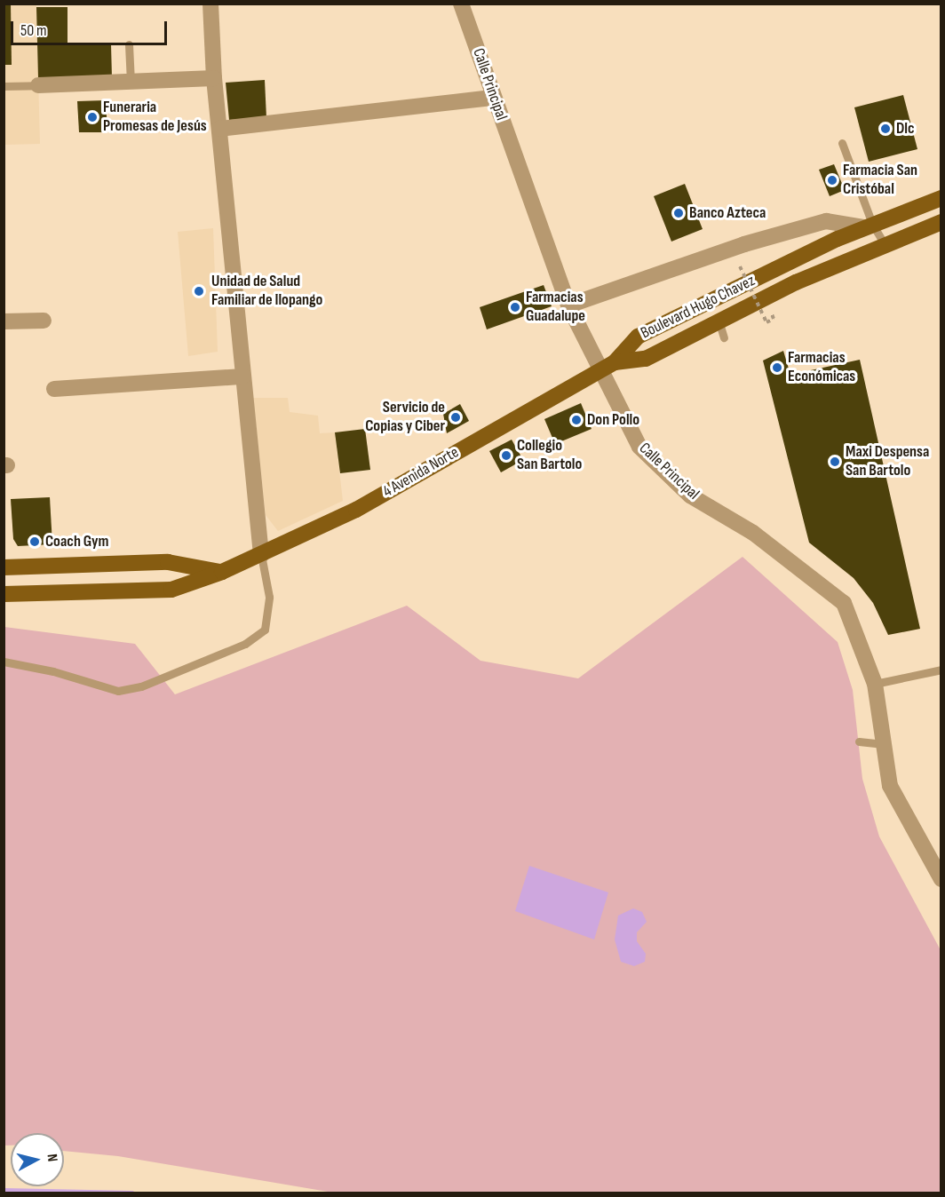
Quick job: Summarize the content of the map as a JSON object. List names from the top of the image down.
{
  "streets": {
    "main road": ["Boulevard Hugo Chavez", "4 Avenida Norte"],
    "street": ["Calle Principal"]
  },
  "crossings": [
    ["Calle Principal", "4 Avenida Norte"],
    ["Boulevard Hugo Chavez", "4 Avenida Norte"]
  ],
  "places": [
    "Funeraria Promesas de Jesús",
    "Dlc",
    "Farmacia San Cristóbal",
    "Banco Azteca",
    "Unidad de Salud Familiar de Ilopango",
    "Farmacias Guadalupe",
    "Farmacias Económicas",
    "Servicio de Copias y Ciber",
    "Don Pollo",
    "Collegio San Bartolo",
    "Maxi Despensa San Bartolo",
    "Coach Gym"
  ],
  "scale_bar": "50 m",
  "north": "right"
}
